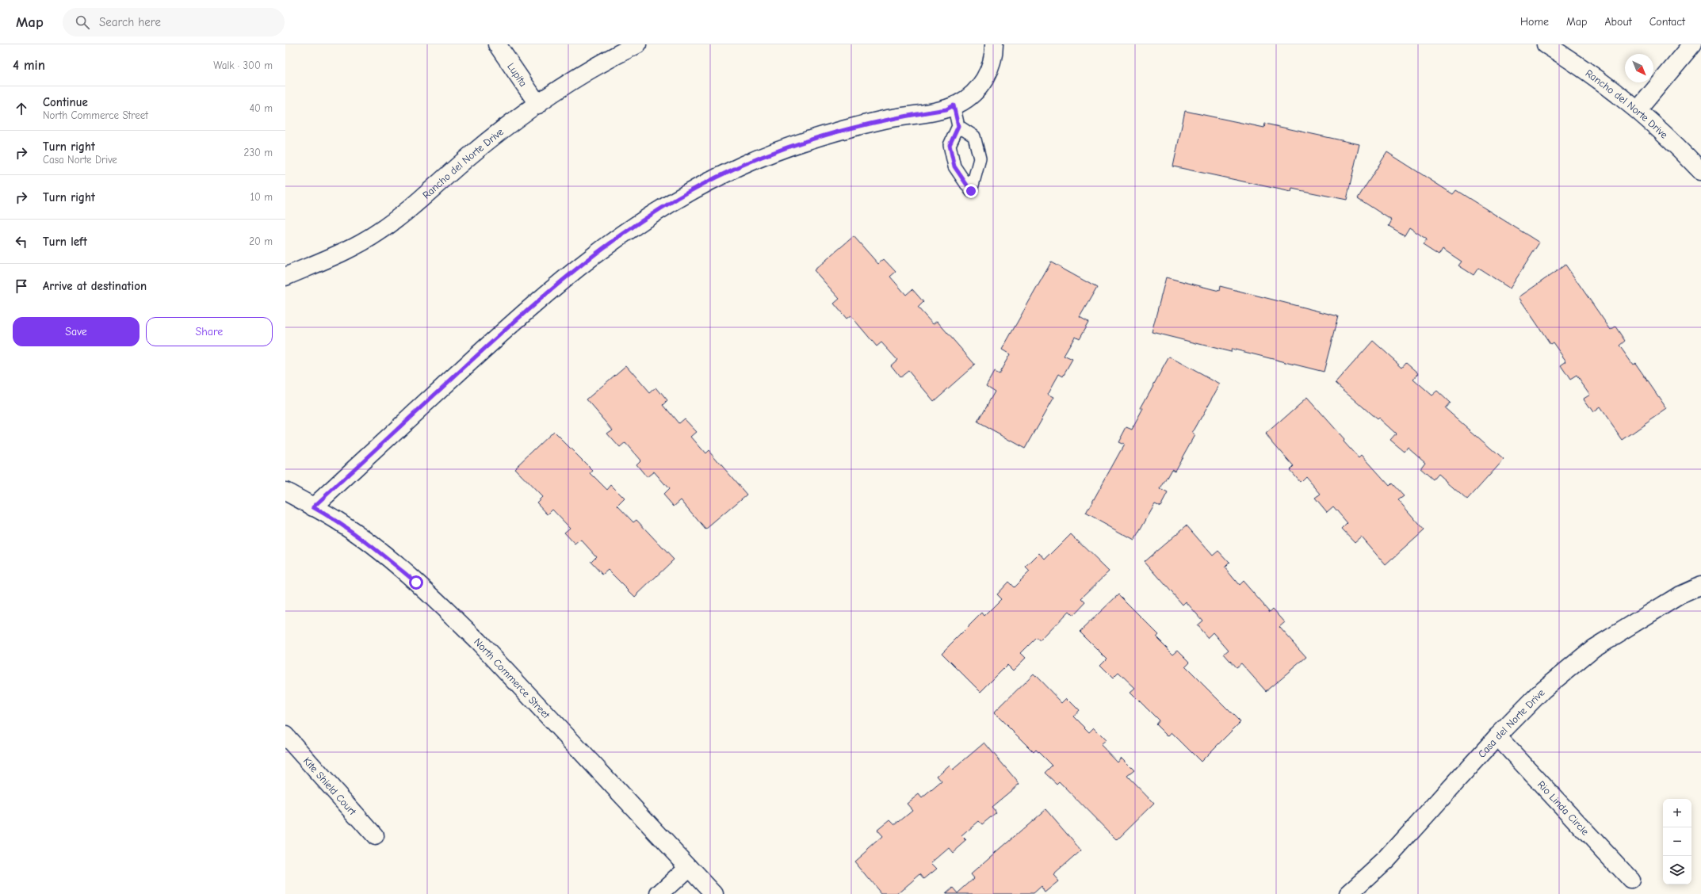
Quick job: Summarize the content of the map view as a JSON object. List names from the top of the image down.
{
  "streets": {
    "street": [
      "Lupita",
      "Rancho del Norte Drive",
      "North Commerce Street",
      "Casa del Norte Drive",
      "Kite Shield Court",
      "Rio Linda Circle"
    ]
  },
  "crossings": [
    ["Lupita", "Rancho del Norte Drive"],
    ["Casa del Norte Drive", "Rio Linda Circle"]
  ],
  "north": "bottom right",
  "page": {
    "header": "Map",
    "search": "Search here",
    "nav": [
      "Home",
      "Map",
      "About",
      "Contact"
    ],
    "heading": ["4 min", "Walk · 300 m"],
    "list": [
      ["Continue", "North Commerce Street", "40 m"],
      ["Turn right", "Casa Norte Drive", "230 m"],
      ["Turn right", "10 m"],
      ["Turn left", "20 m"],
      "Arrive at destination"
    ],
    "buttons": ["Save", "Share"],
    "map_buttons": ["+", "−"]
  }
}
